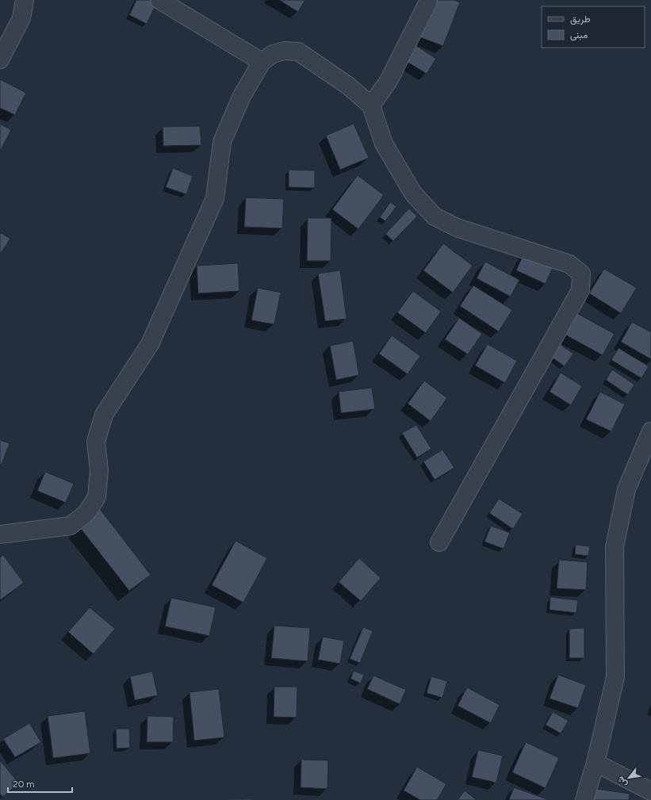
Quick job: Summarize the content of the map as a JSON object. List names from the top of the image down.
{
  "legend": ["طريق", "مبنى"],
  "scale_bar": "20 m",
  "north": "bottom left"
}
